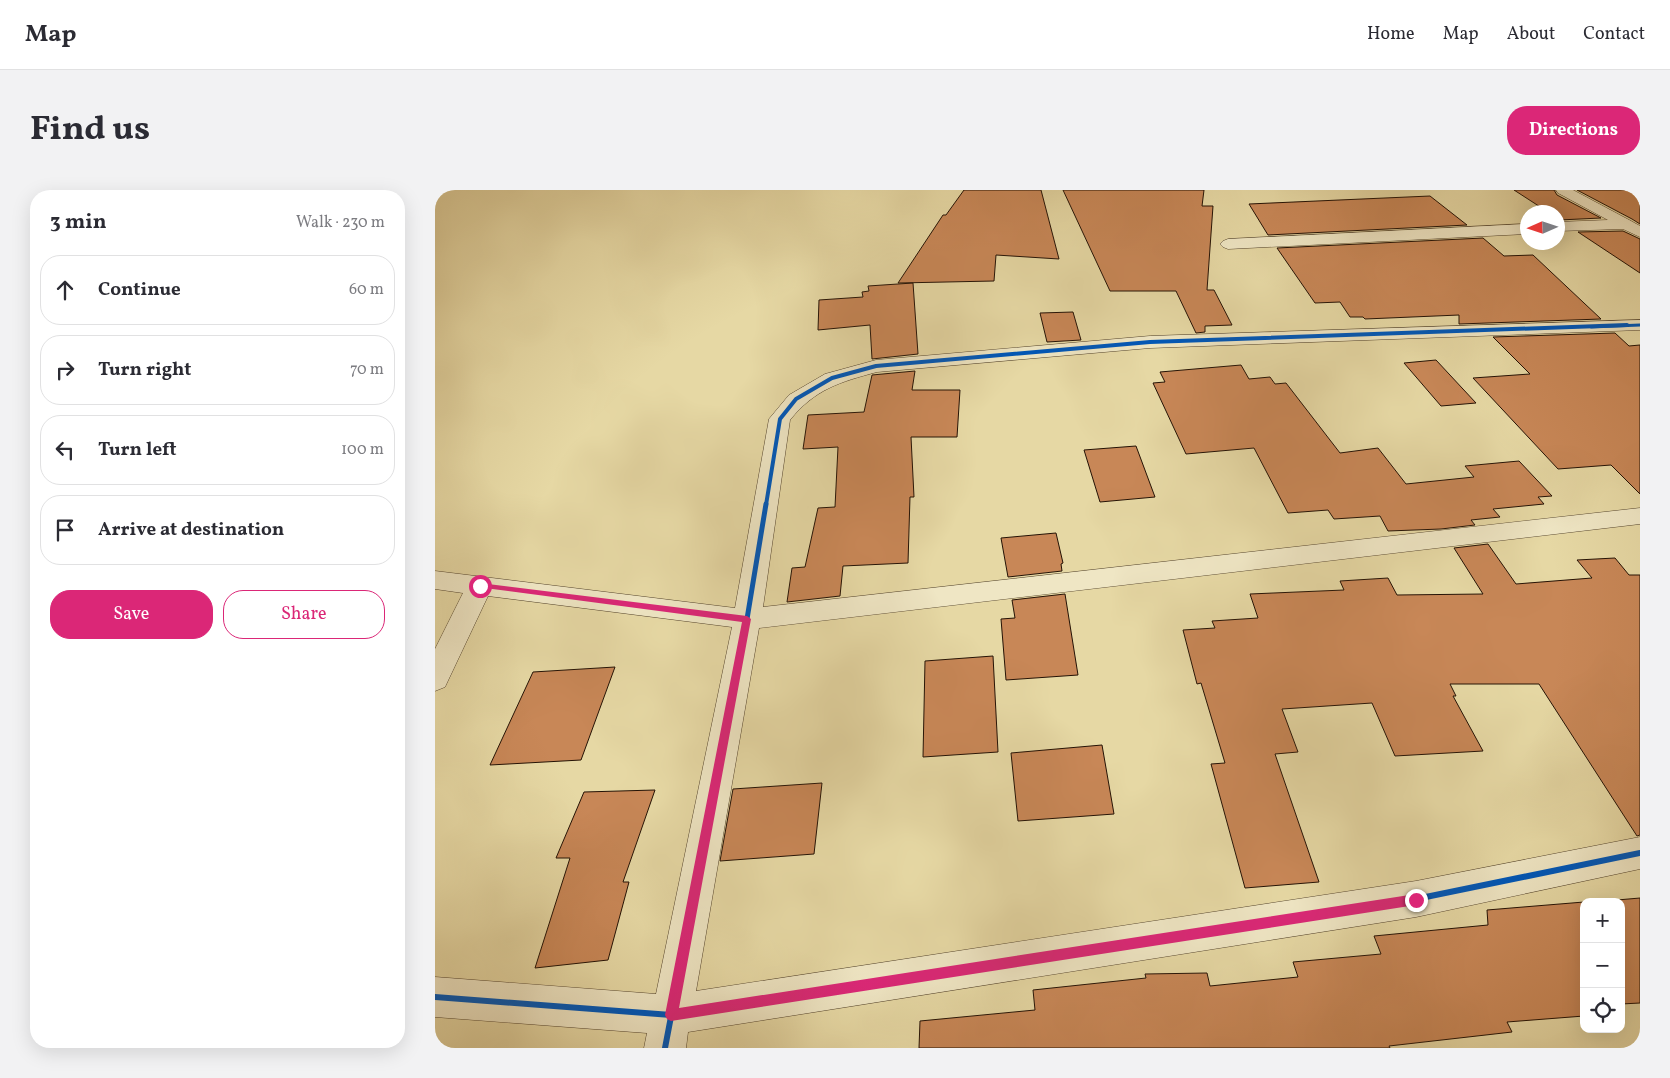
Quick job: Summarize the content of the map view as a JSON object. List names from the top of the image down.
{
  "north": "left",
  "page": {
    "header": "Map",
    "nav": [
      "Home",
      "Map",
      "About",
      "Contact"
    ],
    "title": "Find us",
    "buttons": [
      "Directions",
      ["Save", "Share"]
    ],
    "heading": ["3 min", "Walk · 230 m"],
    "list": [
      ["Continue", "60 m"],
      ["Turn right", "70 m"],
      ["Turn left", "100 m"],
      "Arrive at destination"
    ],
    "map_buttons": ["+", "−"]
  }
}
